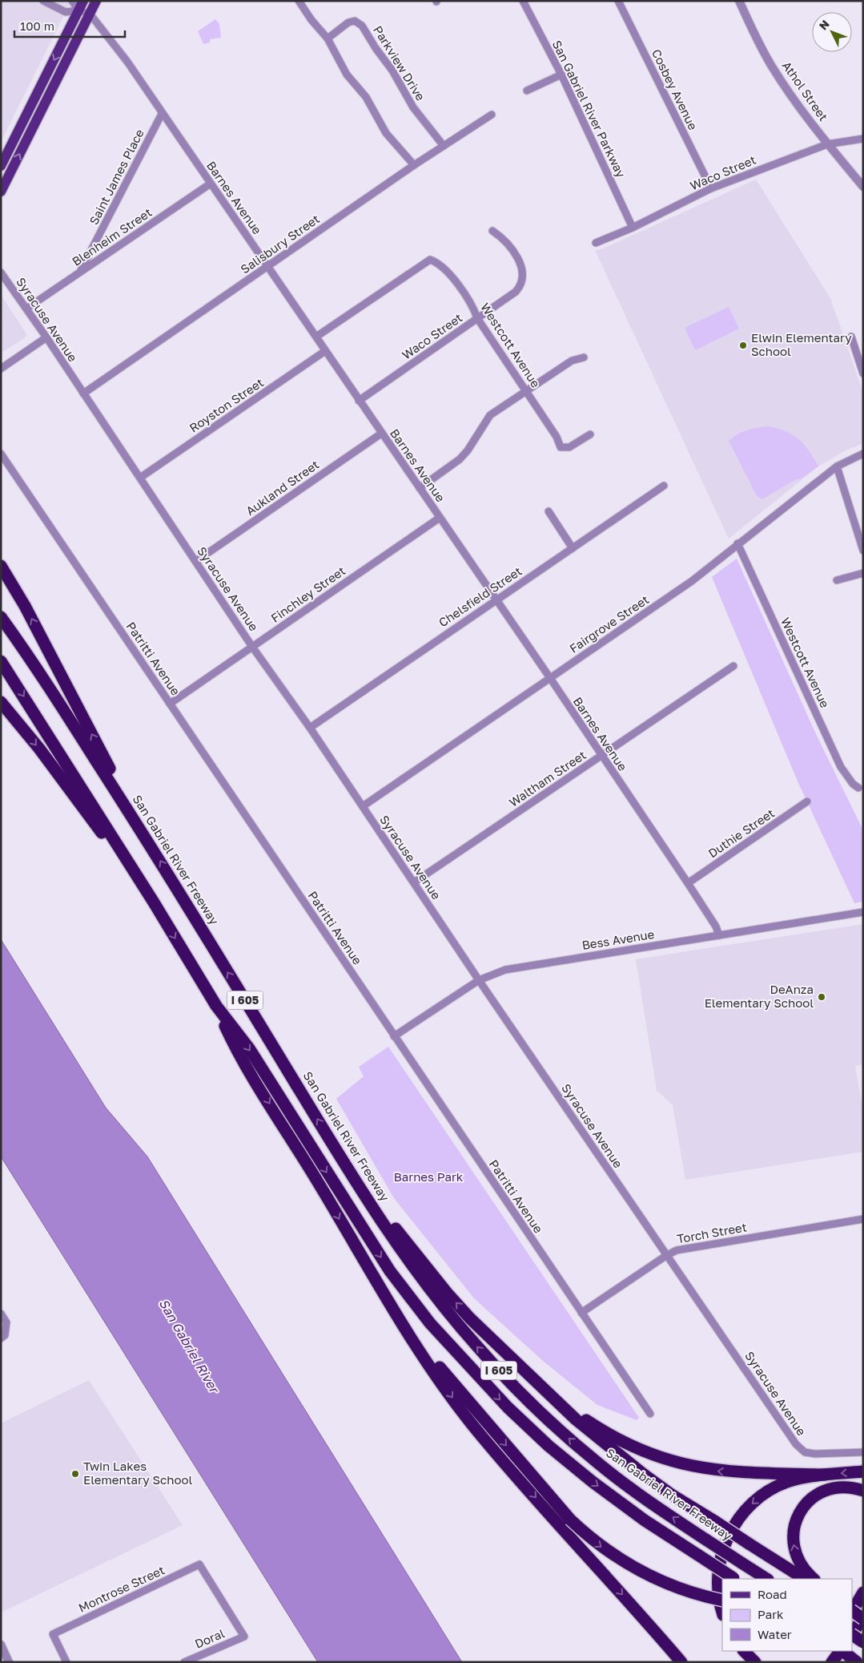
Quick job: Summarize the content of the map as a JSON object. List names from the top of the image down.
{
  "streets": {
    "highway": ["San Gabriel River Freeway", "I 605"],
    "street": [
      "Parkview Drive",
      "Cosbey Avenue",
      "Athol Street",
      "San Gabriel River Parkway",
      "Waco Street",
      "Saint James Place",
      "Barnes Avenue",
      "Blenheim Street",
      "Salisbury Street",
      "Syracuse Avenue",
      "Westcott Avenue",
      "Royston Street",
      "Aukland Street",
      "Finchley Street",
      "Chelsfield Street",
      "Fairgrove Street",
      "Patritti Avenue",
      "Waltham Street",
      "Duthie Street",
      "Bess Avenue",
      "Torch Street",
      "Montrose Street",
      "Doral"
    ]
  },
  "crossings": [
    ["Parkview Drive", "Salisbury Street"],
    ["Cosbey Avenue", "Waco Street"],
    ["Athol Street", "Waco Street"],
    ["San Gabriel River Parkway", "Waco Street"],
    ["Waco Street", "Barnes Avenue"],
    ["Waco Street", "Westcott Avenue"],
    ["Saint James Place", "Barnes Avenue"],
    ["Saint James Place", "Blenheim Street"],
    ["Barnes Avenue", "Blenheim Street"],
    ["Barnes Avenue", "Salisbury Street"],
    ["Barnes Avenue", "Westcott Avenue"],
    ["Barnes Avenue", "Royston Street"],
    ["Barnes Avenue", "Aukland Street"],
    ["Barnes Avenue", "Finchley Street"],
    ["Barnes Avenue", "Chelsfield Street"],
    ["Barnes Avenue", "Fairgrove Street"],
    ["Barnes Avenue", "Waltham Street"],
    ["Barnes Avenue", "Duthie Street"],
    ["Barnes Avenue", "Bess Avenue"],
    ["Blenheim Street", "Syracuse Avenue"],
    ["Salisbury Street", "Syracuse Avenue"],
    ["Syracuse Avenue", "Royston Street"],
    ["Syracuse Avenue", "Aukland Street"],
    ["Syracuse Avenue", "Finchley Street"],
    ["Syracuse Avenue", "Chelsfield Street"],
    ["Syracuse Avenue", "Fairgrove Street"],
    ["Syracuse Avenue", "Waltham Street"],
    ["Syracuse Avenue", "Bess Avenue"],
    ["Syracuse Avenue", "Torch Street"],
    ["Westcott Avenue", "Fairgrove Street"],
    ["Finchley Street", "Patritti Avenue"],
    ["Patritti Avenue", "Bess Avenue"],
    ["Patritti Avenue", "Torch Street"],
    ["Montrose Street", "Doral"]
  ],
  "water": ["San Gabriel River"],
  "parks": ["Barnes Park"],
  "places": ["Elwin Elementary School", "DeAnza Elementary School", "Twin Lakes Elementary School"],
  "legend": ["Road", "Park", "Water"],
  "scale_bar": "100 m",
  "north": "top left"
}
